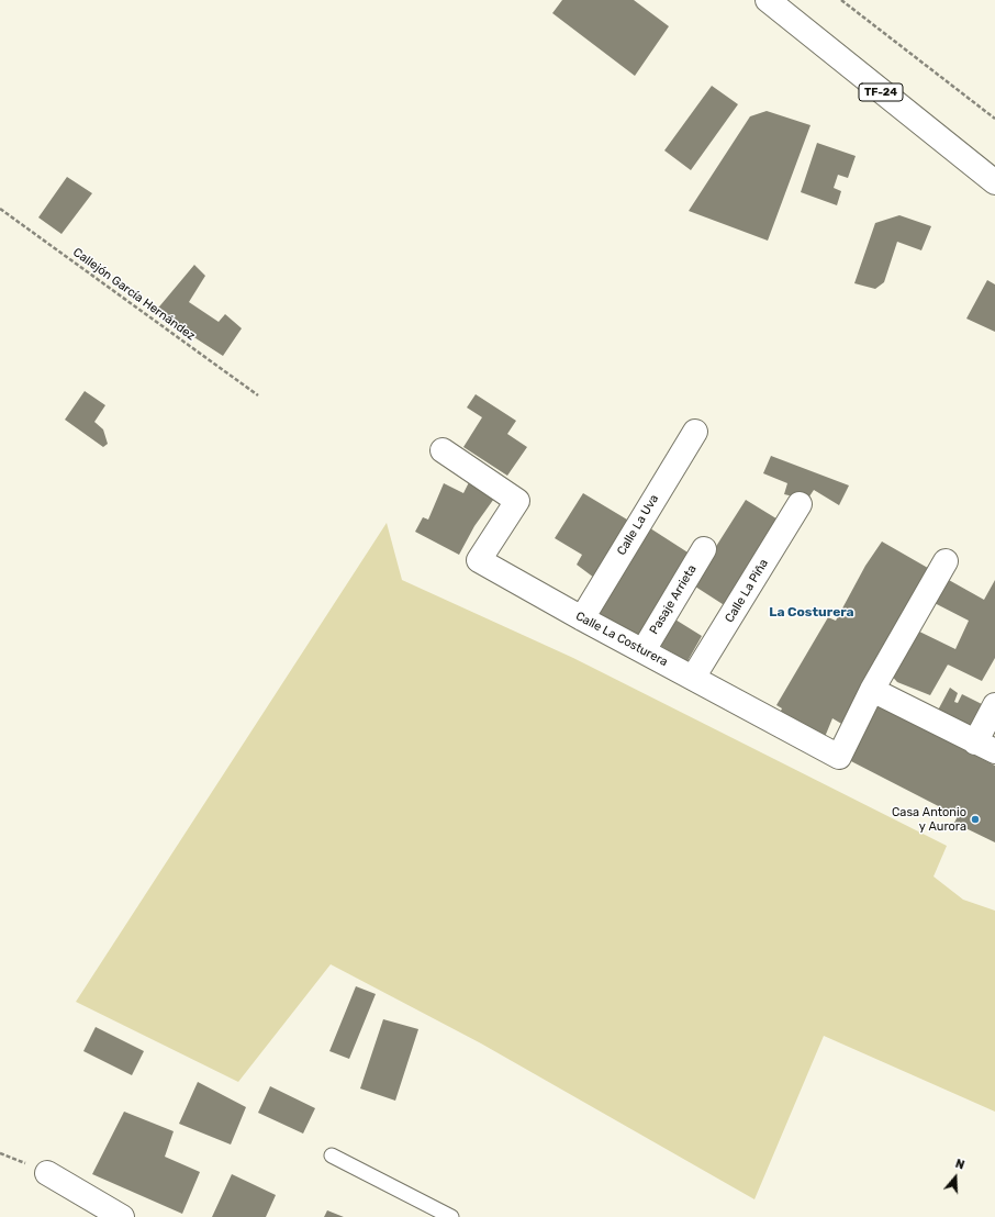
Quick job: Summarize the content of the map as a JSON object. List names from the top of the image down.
{
  "streets": {
    "street": [
      "TF-24",
      "Calle La Uva",
      "Calle La Piña",
      "Pasaje Arrieta",
      "Calle La Costurera"
    ],
    "path": ["Callejón García Hernández"]
  },
  "crossings": [
    ["Calle La Uva", "Calle La Costurera"],
    ["Calle La Piña", "Calle La Costurera"],
    ["Pasaje Arrieta", "Calle La Costurera"]
  ],
  "districts": ["La Costurera"],
  "places": ["Casa Antonio y Aurora"],
  "north": "top"
}
